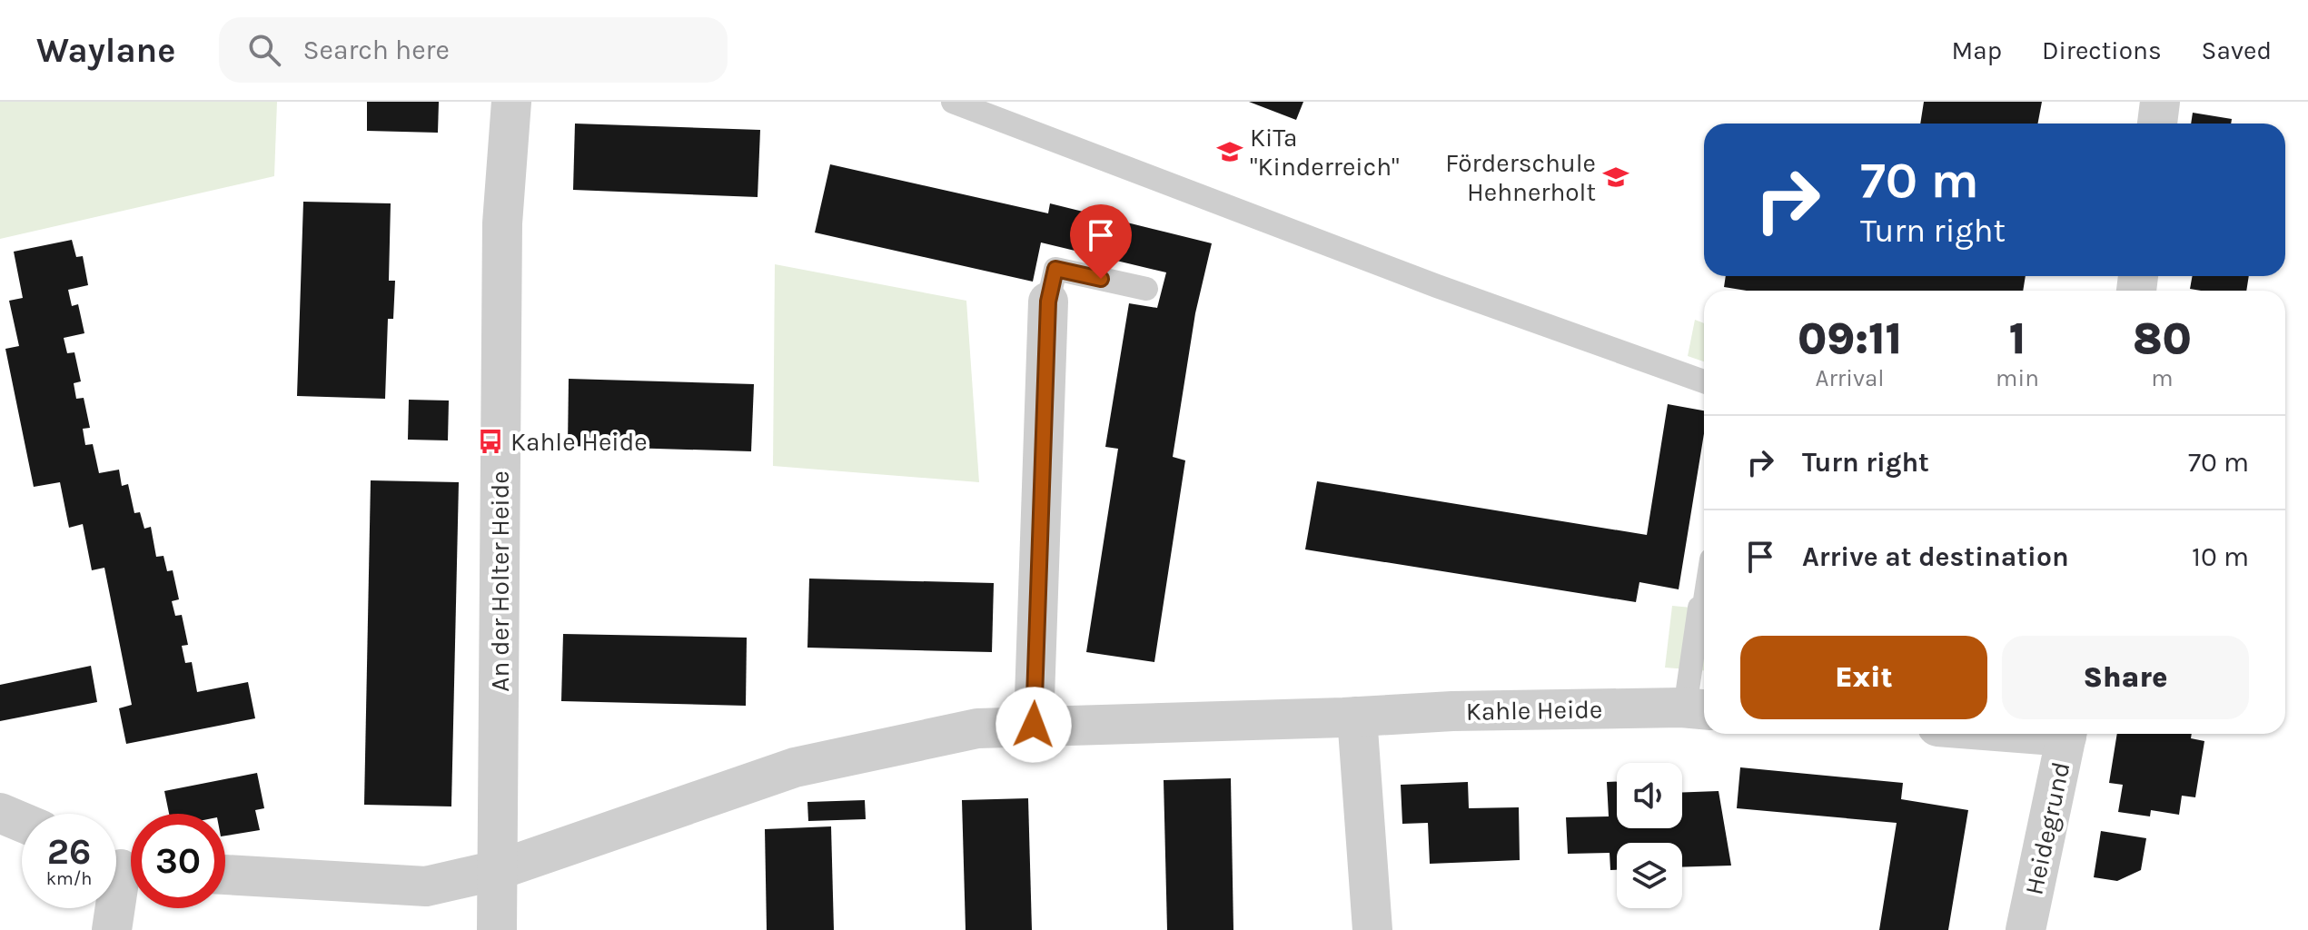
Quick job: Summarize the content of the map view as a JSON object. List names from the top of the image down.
{
  "streets": {
    "street": ["An der Holter Heide", "Kahle Heide", "Heidegrund"]
  },
  "crossings": [
    ["An der Holter Heide", "Kahle Heide"]
  ],
  "places": {
    "school or university": ["KiTa \"Kinderreich\"", "Förderschule Hehnerholt"],
    "bus stop": ["Kahle Heide"]
  },
  "page": {
    "header": "Waylane",
    "search": "Search here",
    "nav": ["Map", "Directions", "Saved"],
    "turn": ["70 m", "Turn right"],
    "eta": [
      "09:11",
      "Arrival",
      "1",
      "min",
      "80",
      "m"
    ],
    "list": [
      {
        "name": "Turn right",
        "value": "70 m"
      },
      {
        "name": "Arrive at destination",
        "value": "10 m"
      }
    ],
    "buttons": ["Exit", "Share"],
    "speed": "26 km/h",
    "limit": "30"
  }
}
